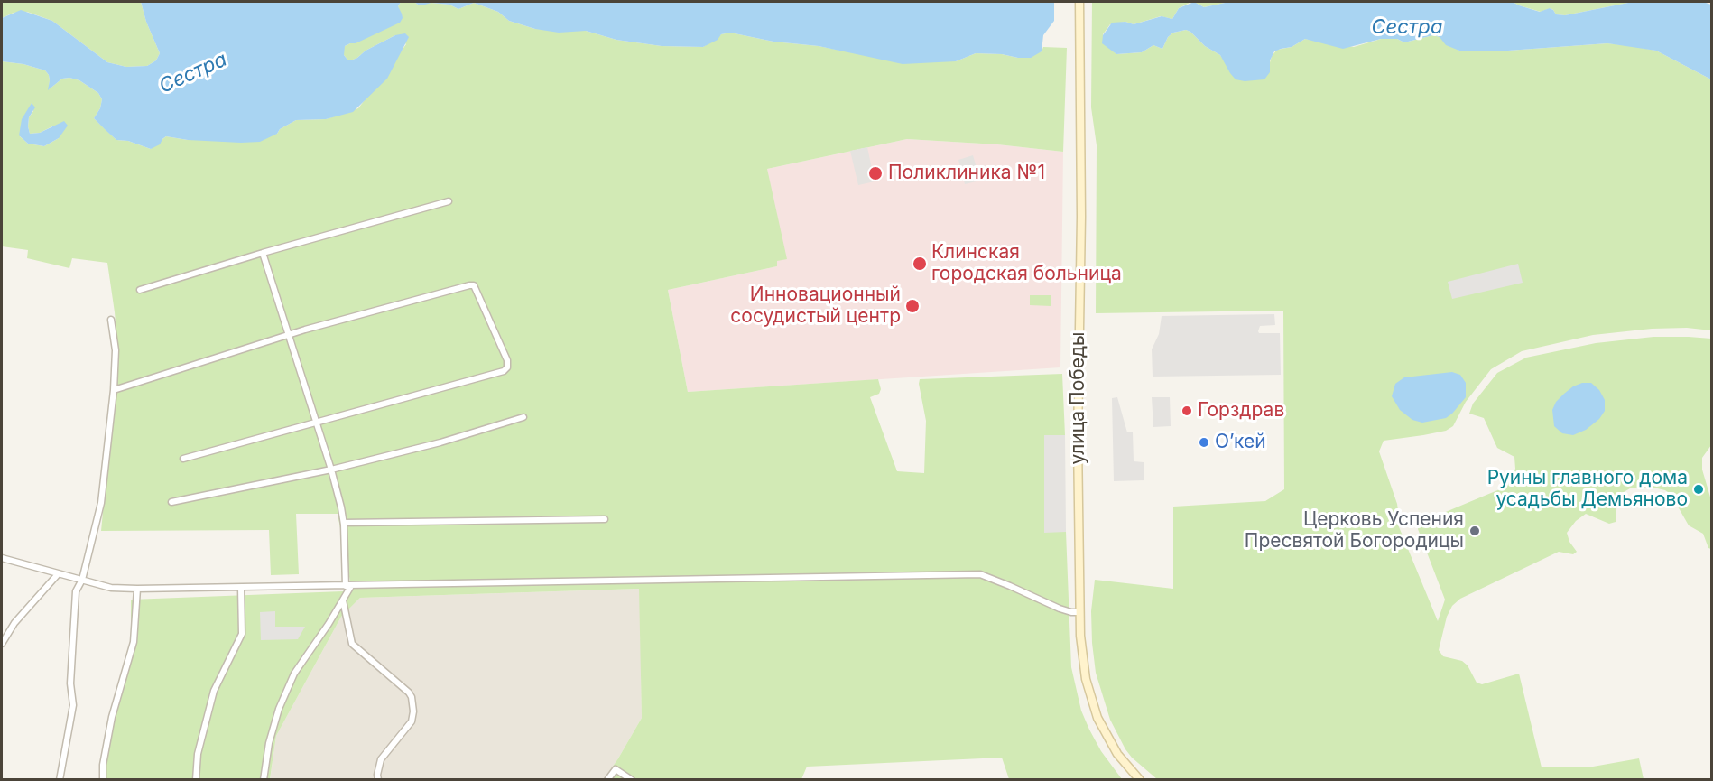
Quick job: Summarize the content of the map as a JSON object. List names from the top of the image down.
{
  "streets": {
    "street": ["улица Победы"]
  },
  "water": ["Сестра"],
  "places": [
    "Поликлиника №1",
    "Клинская городская больница",
    "Инновационный сосудистый центр",
    "Горздрав",
    "О’кей",
    "Руины главного дома усадьбы Демьяново",
    "Церковь Успения Пресвятой Богородицы"
  ]
}
